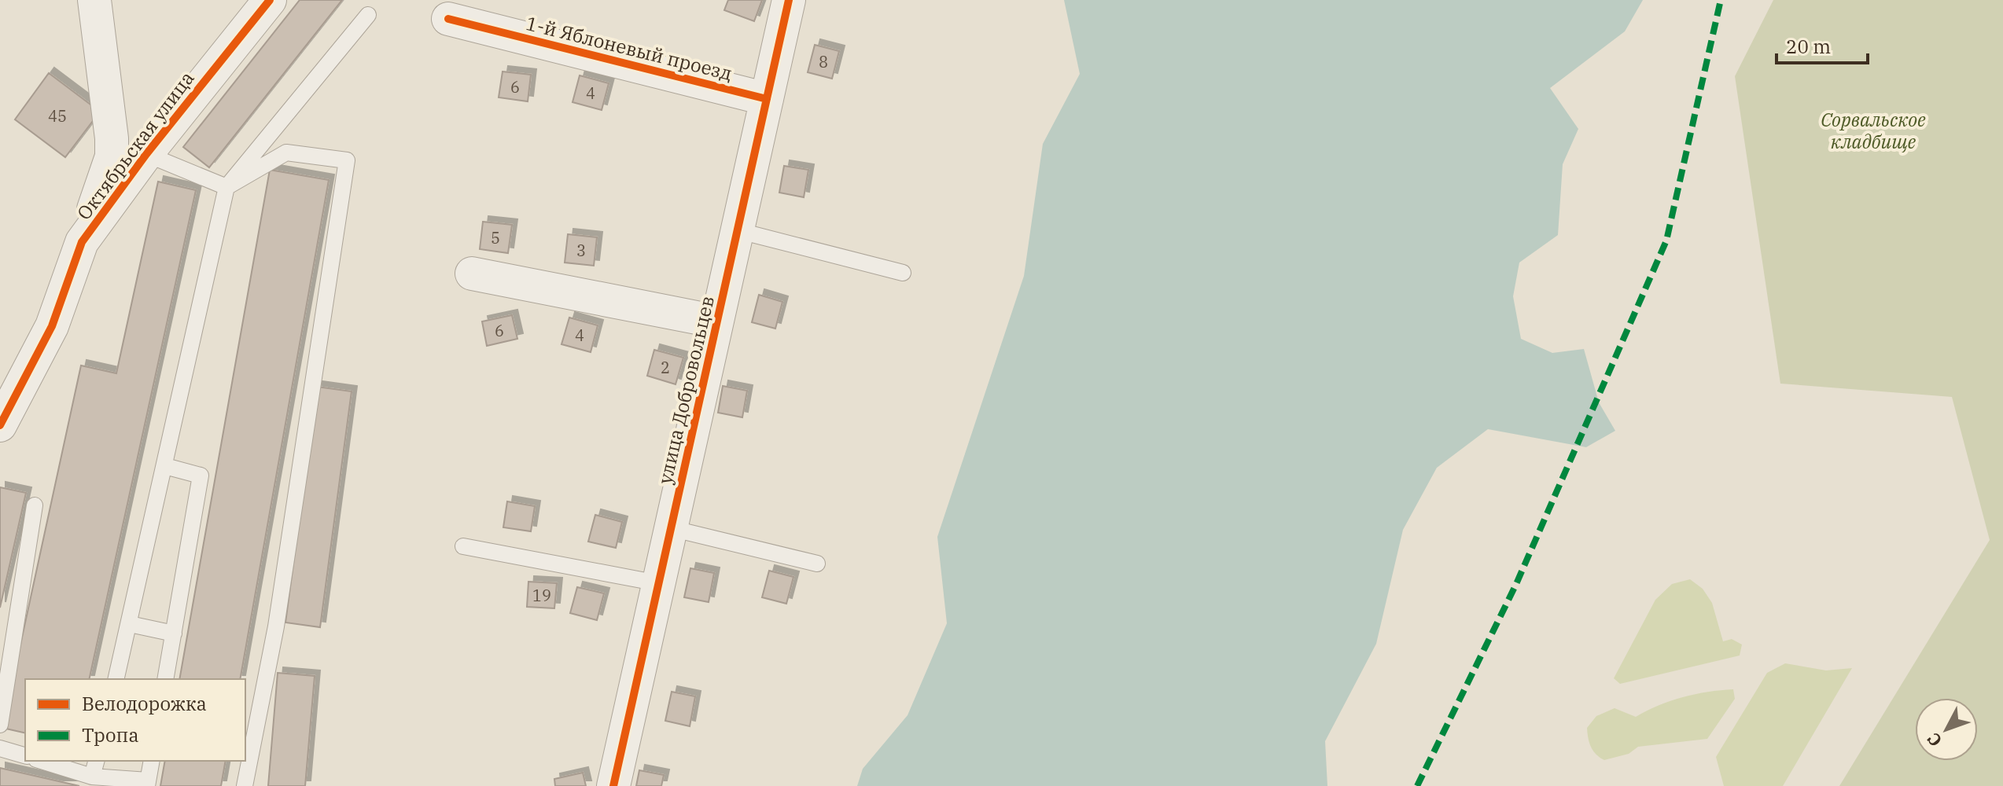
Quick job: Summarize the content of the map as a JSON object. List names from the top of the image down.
{
  "streets": {
    "street": ["1-й Яблоневый проезд", "Октябрьская улица", "улица Добровольцев"]
  },
  "crossings": [
    ["1-й Яблоневый проезд", "улица Добровольцев"]
  ],
  "parks": ["Сорвальское кладбище"],
  "house_numbers": [
    "8",
    "6",
    "4",
    "45",
    "5",
    "3",
    "6",
    "4",
    "2",
    "19"
  ],
  "legend": ["Велодорожка", "Тропа"],
  "scale_bar": "20 m",
  "north": "bottom left"
}
